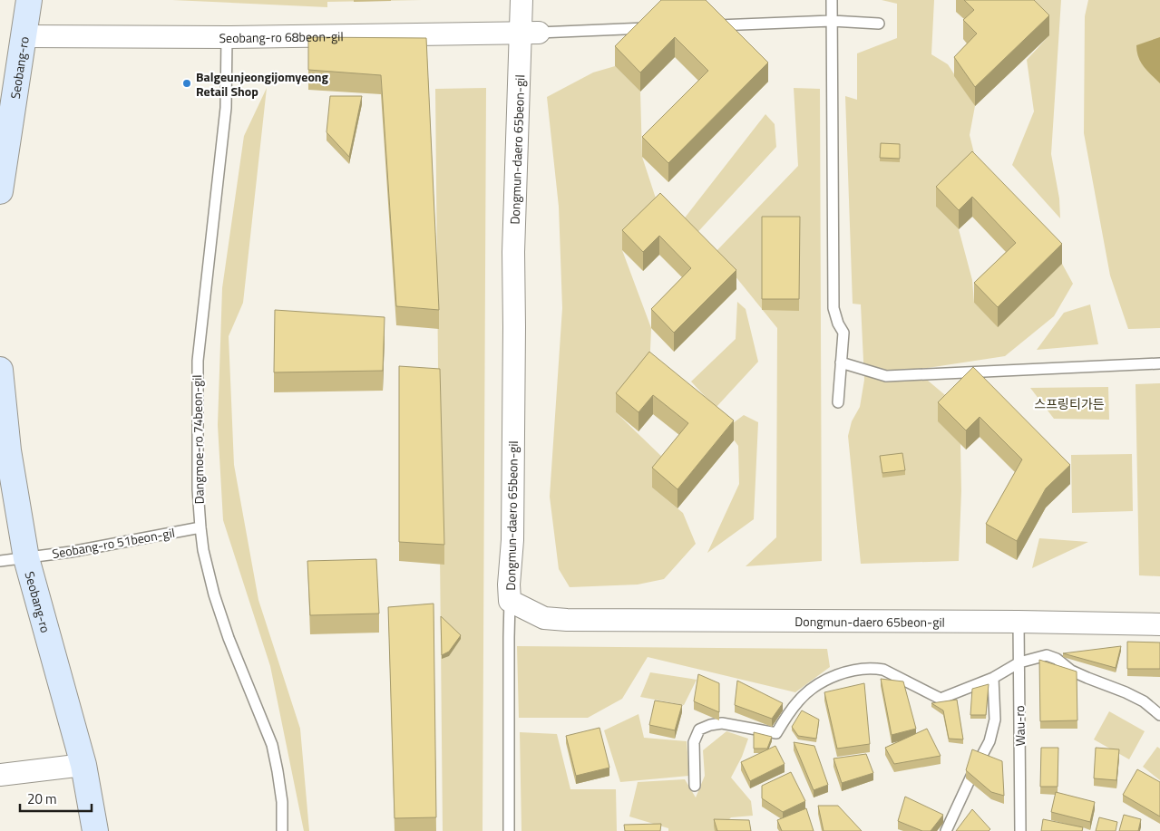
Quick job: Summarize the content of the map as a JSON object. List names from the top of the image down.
{
  "streets": {
    "main road": ["Seobang-ro"],
    "street": ["Seobang-ro 68beon-gil", "Dongmun-daero 65beon-gil"],
    "lane": ["Dangmoe-ro 74beon-gil", "Seobang-ro 51beon-gil", "Wau-ro"]
  },
  "crossings": [
    ["Seobang-ro 68beon-gil", "Seobang-ro"],
    ["Seobang-ro 68beon-gil", "Dongmun-daero 65beon-gil"],
    ["Seobang-ro 68beon-gil", "Dangmoe-ro 74beon-gil"],
    ["Seobang-ro", "Seobang-ro 51beon-gil"],
    ["Dongmun-daero 65beon-gil", "Wau-ro"],
    ["Dangmoe-ro 74beon-gil", "Seobang-ro 51beon-gil"]
  ],
  "parks": ["스프링티가든"],
  "places": ["Balgeunjeongijomyeong Retail Shop"],
  "scale_bar": "20 m"
}
